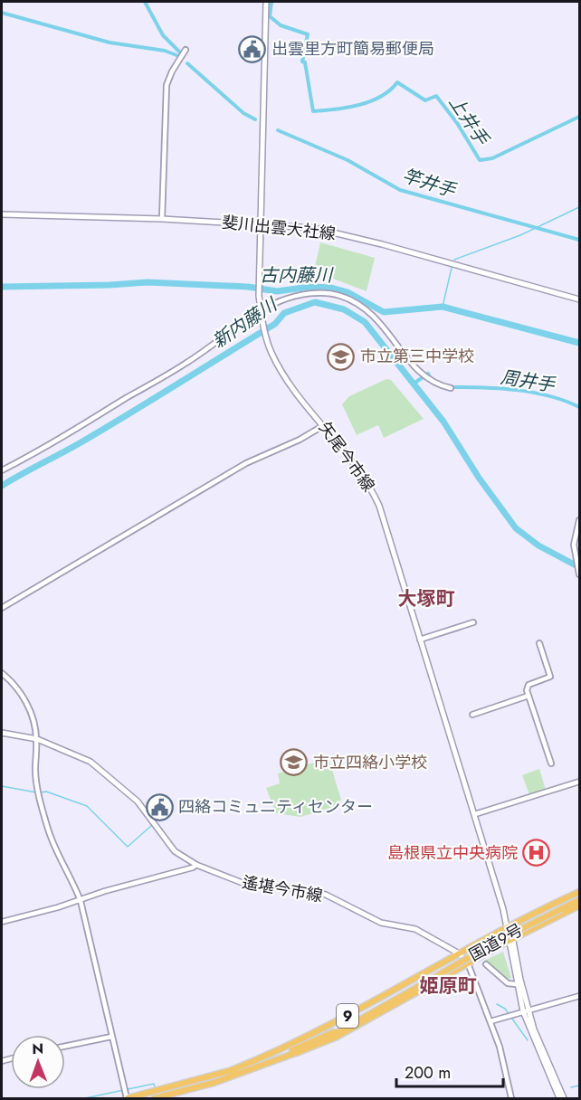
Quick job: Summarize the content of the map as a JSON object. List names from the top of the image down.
{
  "streets": {
    "highway": ["国道9号", "9"],
    "main road": ["斐川出雲大社線", "矢尾今市線", "遙堪今市線"]
  },
  "crossings": [
    ["斐川出雲大社線", "矢尾今市線"],
    ["矢尾今市線", "9"],
    ["遙堪今市線", "9"],
    ["国道9号", "9"]
  ],
  "districts": ["大塚町", "姫原町"],
  "water": [
    "上井手",
    "竿井手",
    "古内藤川",
    "新内藤川",
    "周井手"
  ],
  "places": {
    "public building": ["出雲里方町簡易郵便局", "四絡コミュニティセンター"],
    "school or university": ["市立第三中学校", "市立四絡小学校"],
    "hospital": ["島根県立中央病院"]
  },
  "scale_bar": "200 m",
  "north": "top"
}
